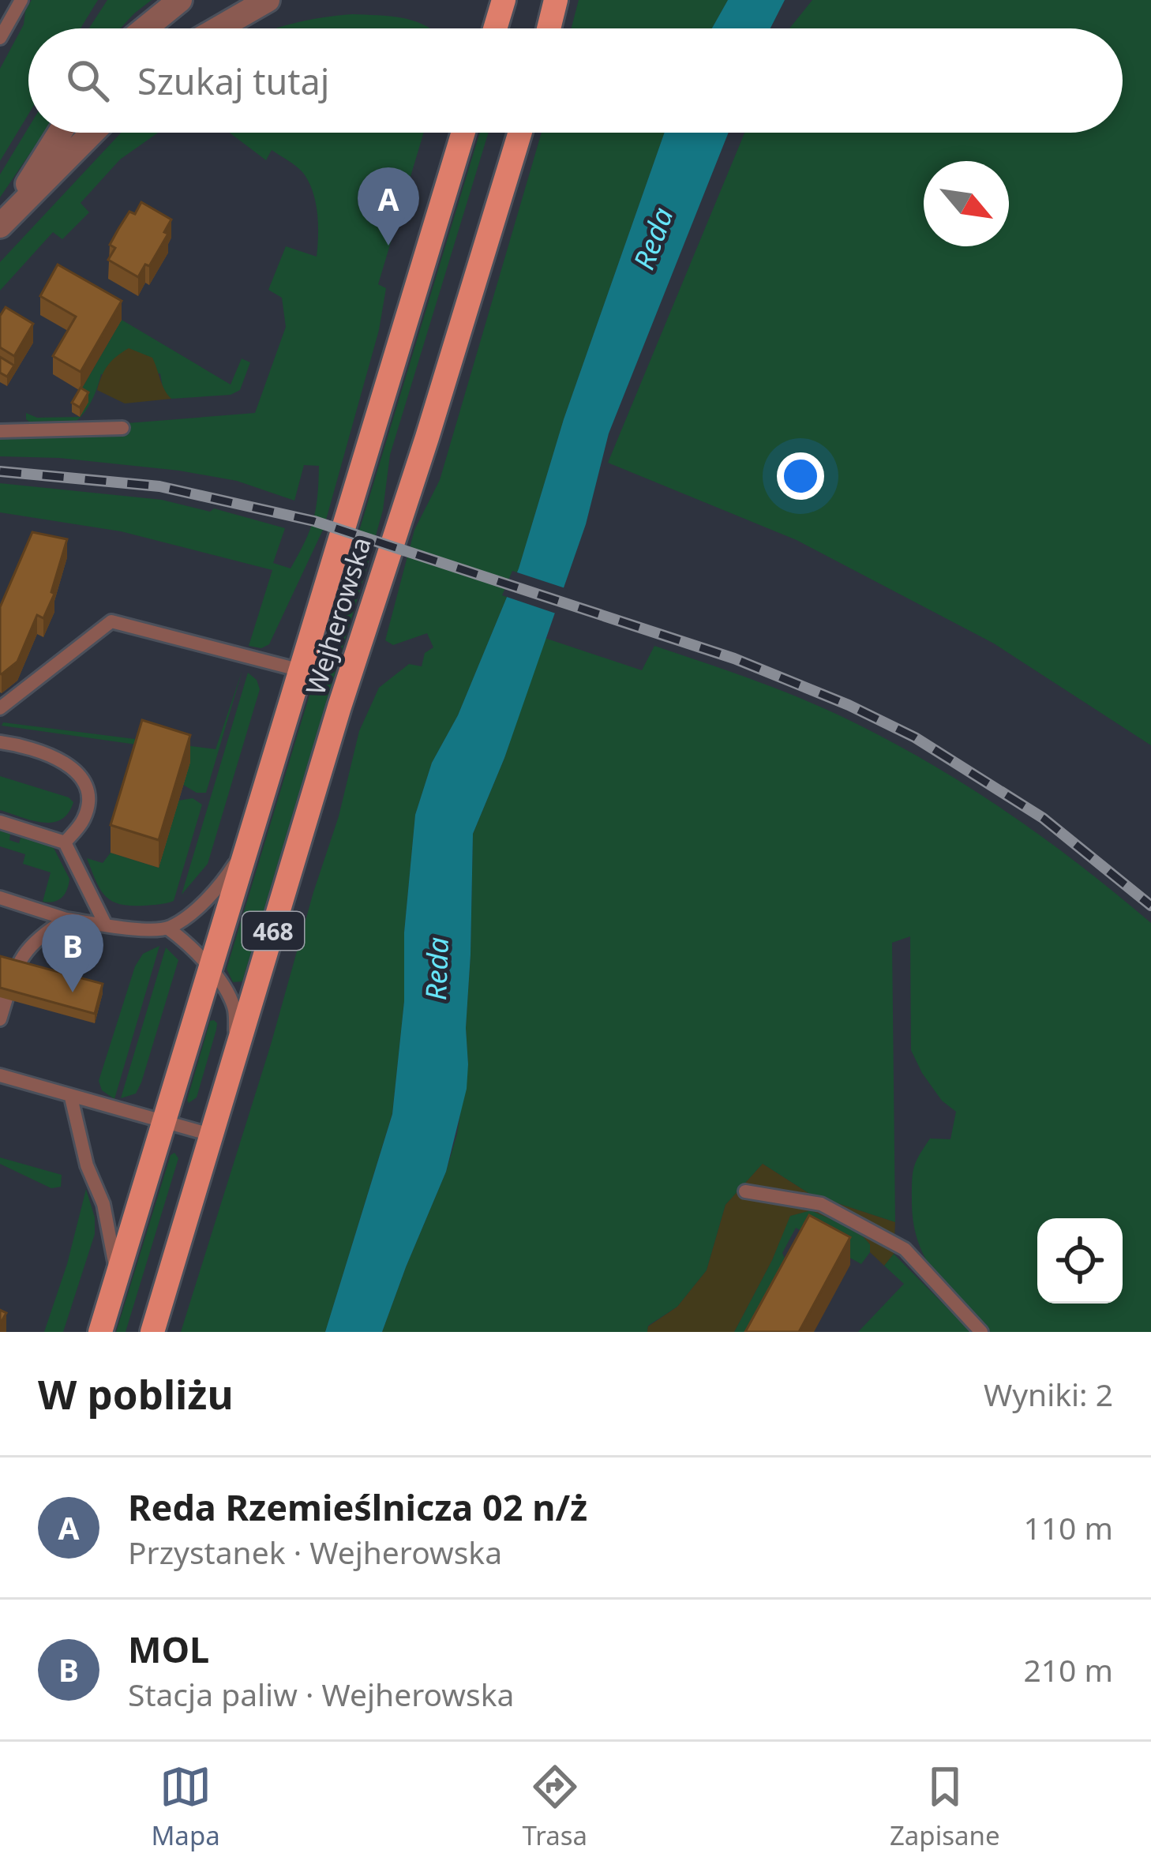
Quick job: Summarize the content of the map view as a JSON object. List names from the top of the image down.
{
  "streets": {
    "main road": ["Wejherowska", "468"]
  },
  "water": ["Reda"],
  "north": "bottom right",
  "page": {
    "search": "Szukaj tutaj",
    "pins": ["A", "B"],
    "heading": ["W pobliżu", "Wyniki: 2"],
    "list": [
      {
        "mark": "A",
        "name": "Reda Rzemieślnicza 02 n/ż",
        "note": "Przystanek · Wejherowska",
        "value": "110 m"
      },
      {
        "mark": "B",
        "name": "MOL",
        "note": "Stacja paliw · Wejherowska",
        "value": "210 m"
      }
    ],
    "nav": ["Mapa", "Trasa", "Zapisane"]
  }
}
